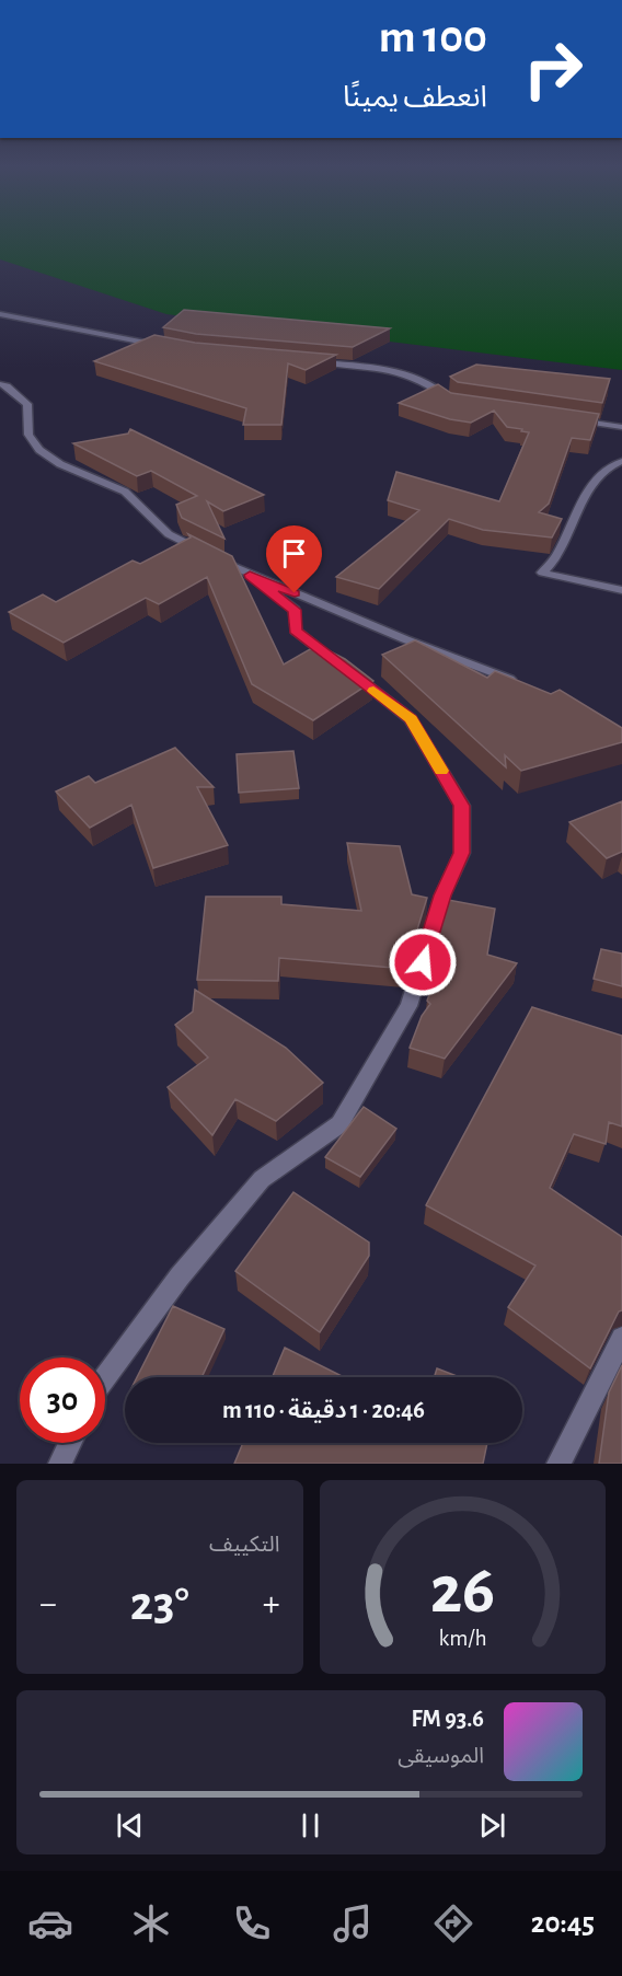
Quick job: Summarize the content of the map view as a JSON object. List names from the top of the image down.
{
  "page": {
    "turn": ["100 m", "انعطف يمينًا"],
    "limit": "30",
    "trip": "20:46 · 1 دقيقة · 110 m",
    "tile": "التكييف",
    "heat": ["−", "23°", "+"],
    "song": ["93.6 FM", "الموسيقى"],
    "tabs": "20:45",
    "gauge": ["26", "km/h"]
  }
}
